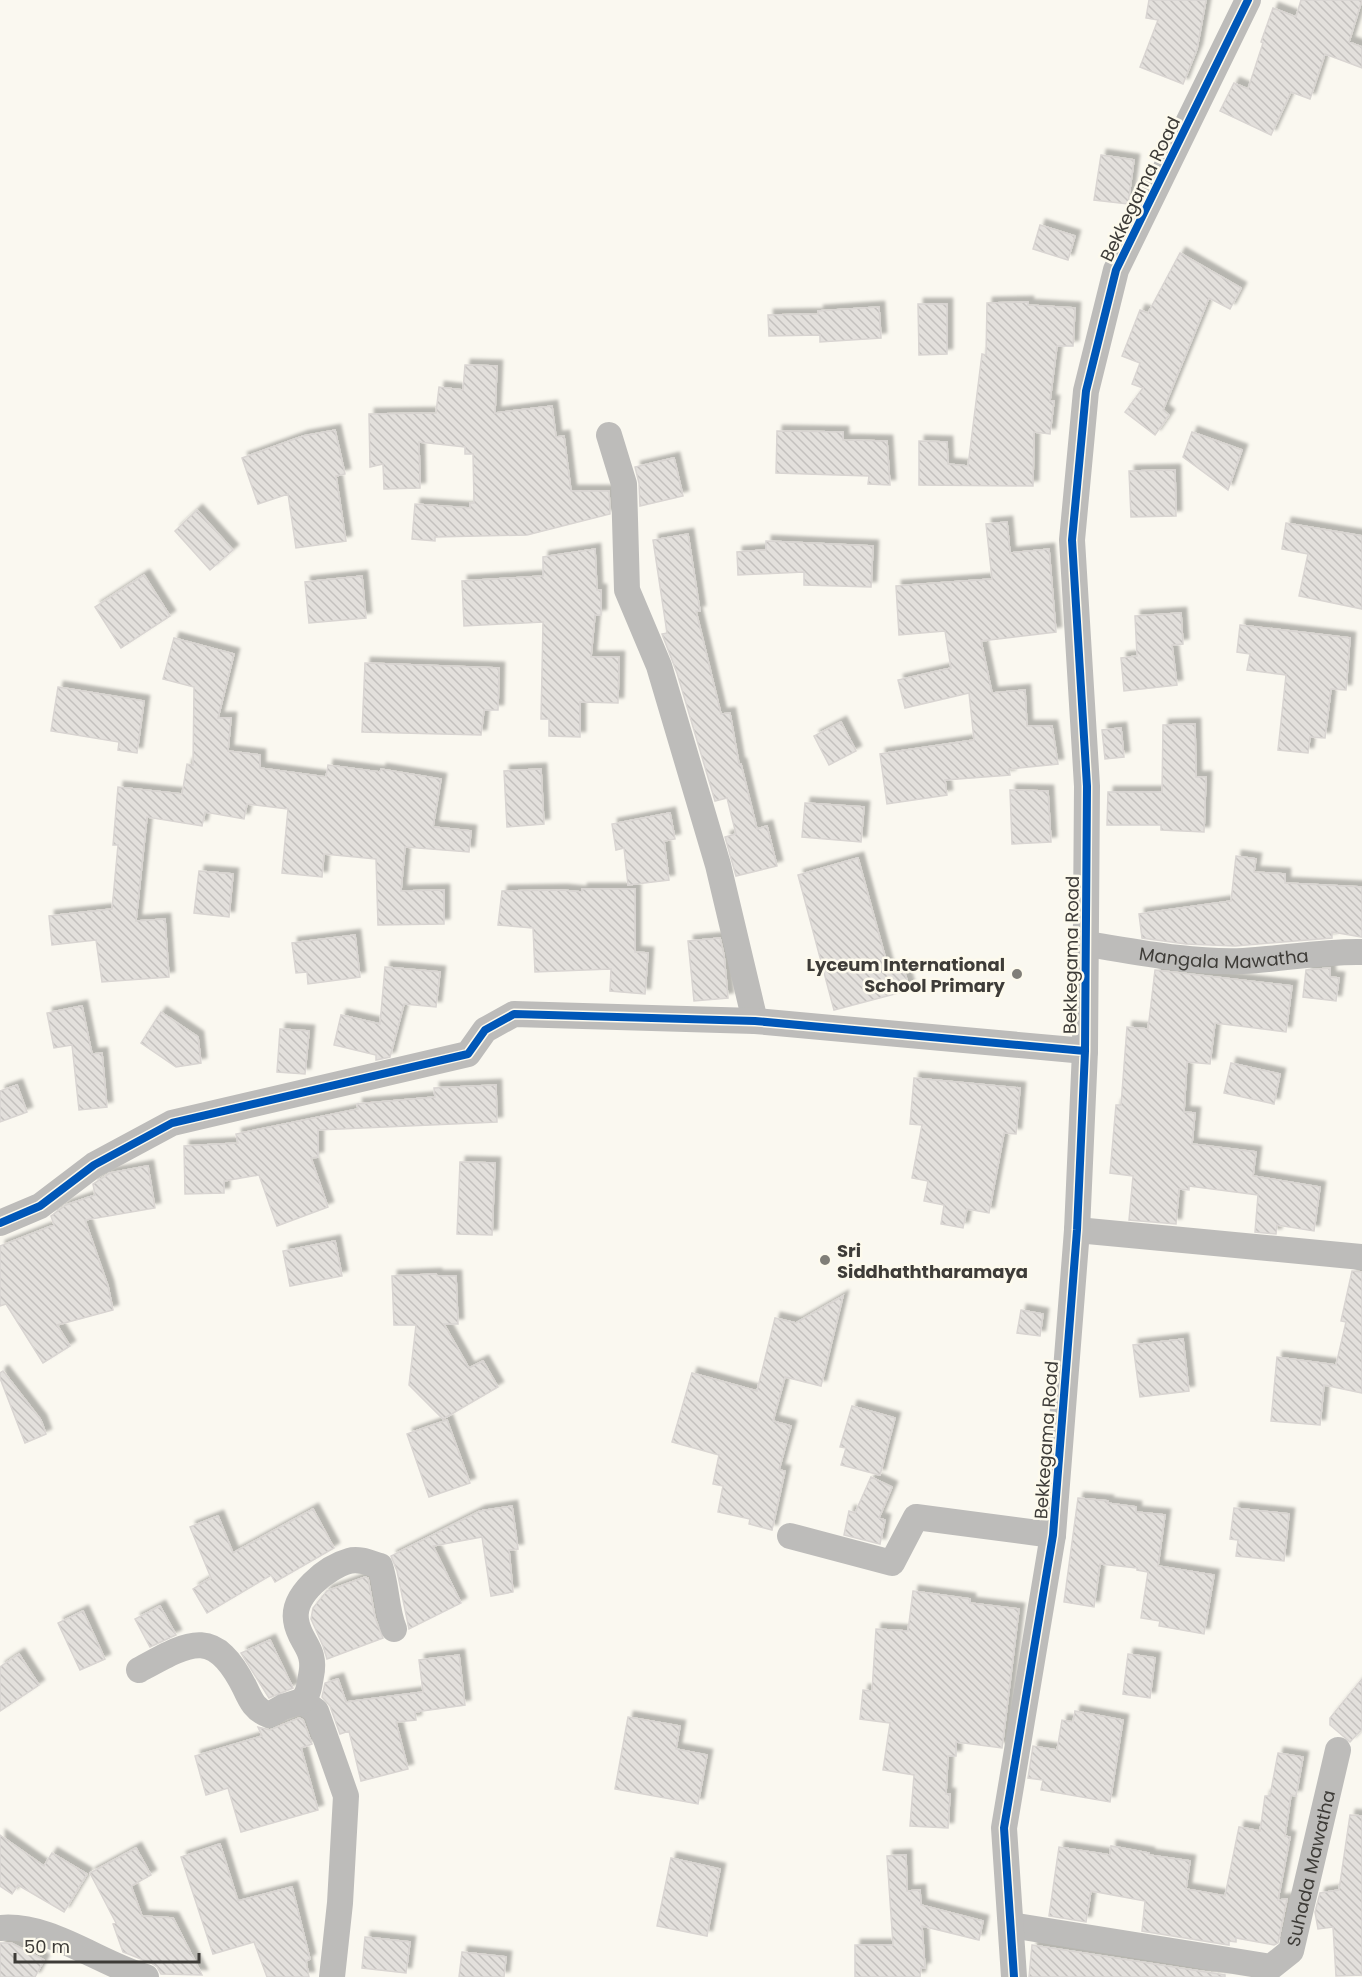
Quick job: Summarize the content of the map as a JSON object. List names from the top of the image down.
{
  "streets": {
    "street": ["Bekkegama Road", "Mangala Mawatha", "Suhada Mawatha"]
  },
  "crossings": [
    ["Bekkegama Road", "Mangala Mawatha"],
    ["Bekkegama Road", "Suhada Mawatha"]
  ],
  "places": ["Lyceum International School Primary", "Sri Siddhaththaramaya"],
  "scale_bar": "50 m"
}
